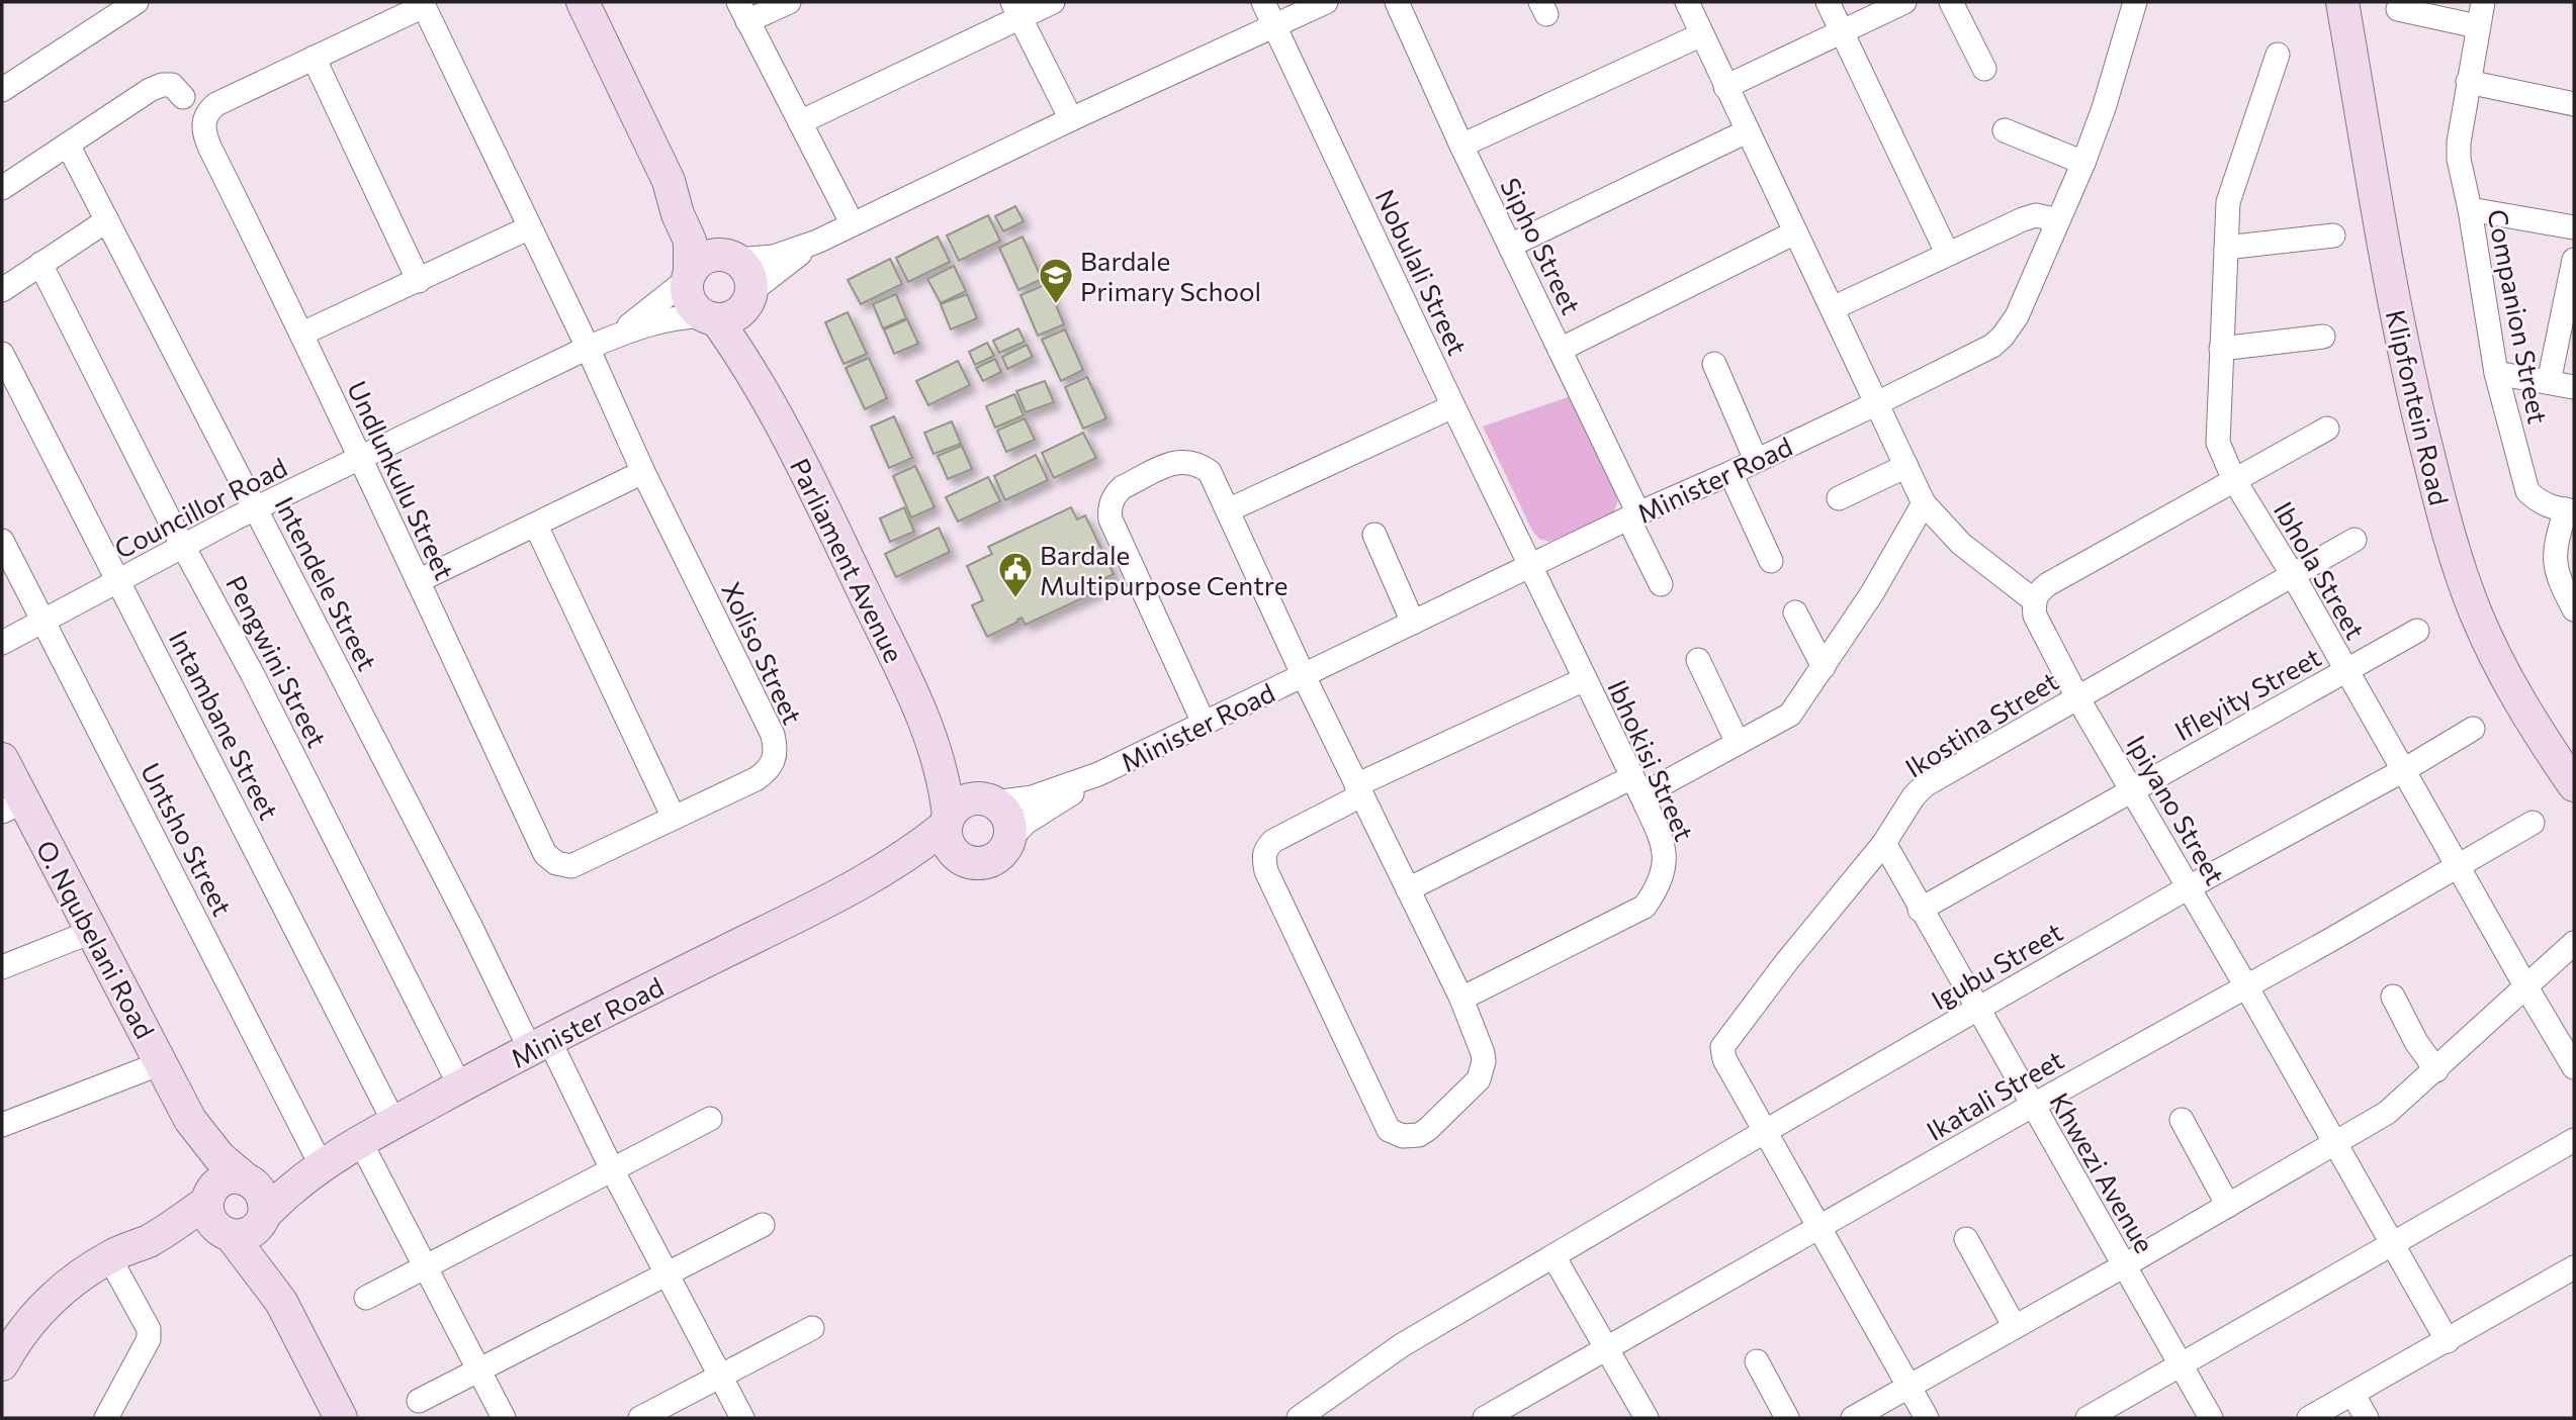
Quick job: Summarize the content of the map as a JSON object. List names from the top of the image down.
{
  "streets": {
    "street": [
      "Sipho Street",
      "Nobulali Street",
      "Companion Street",
      "Klipfontein Road",
      "Minister Road",
      "Undlunkulu Street",
      "Councillor Road",
      "Parliament Avenue",
      "Ibhola Street",
      "Intendele Street",
      "Xoliso Street",
      "Pengwini Street",
      "Ifleyity Street",
      "Ikostina Street",
      "Intambane Street",
      "Ibhokisi Street",
      "Ipiyano Street",
      "Untsho Street",
      "O. Nqubelani Road",
      "Igubu Street",
      "Ikatali Street",
      "Khwezi Avenue"
    ]
  },
  "crossings": [
    ["Sipho Street", "Minister Road"],
    ["Nobulali Street", "Minister Road"],
    ["Nobulali Street", "Ibhokisi Street"],
    ["Minister Road", "Parliament Avenue"],
    ["Minister Road", "Intendele Street"],
    ["Minister Road", "Pengwini Street"],
    ["Minister Road", "Intambane Street"],
    ["Minister Road", "Ibhokisi Street"],
    ["Minister Road", "Untsho Street"],
    ["Minister Road", "O. Nqubelani Road"],
    ["Undlunkulu Street", "Councillor Road"],
    ["Undlunkulu Street", "Xoliso Street"],
    ["Councillor Road", "Parliament Avenue"],
    ["Councillor Road", "Intendele Street"],
    ["Councillor Road", "Xoliso Street"],
    ["Councillor Road", "Pengwini Street"],
    ["Councillor Road", "Intambane Street"],
    ["Councillor Road", "Untsho Street"],
    ["Ibhola Street", "Ifleyity Street"],
    ["Ibhola Street", "Ikostina Street"],
    ["Ibhola Street", "Igubu Street"],
    ["Ibhola Street", "Ikatali Street"],
    ["Ifleyity Street", "Ipiyano Street"],
    ["Ifleyity Street", "Khwezi Avenue"],
    ["Ikostina Street", "Ipiyano Street"],
    ["Ikostina Street", "Igubu Street"],
    ["Ikostina Street", "Khwezi Avenue"],
    ["Ipiyano Street", "Igubu Street"],
    ["Ipiyano Street", "Ikatali Street"],
    ["Igubu Street", "Khwezi Avenue"],
    ["Ikatali Street", "Khwezi Avenue"]
  ],
  "places": {
    "school or university": ["Bardale Primary School"],
    "public building": ["Bardale Multipurpose Centre"]
  }
}
